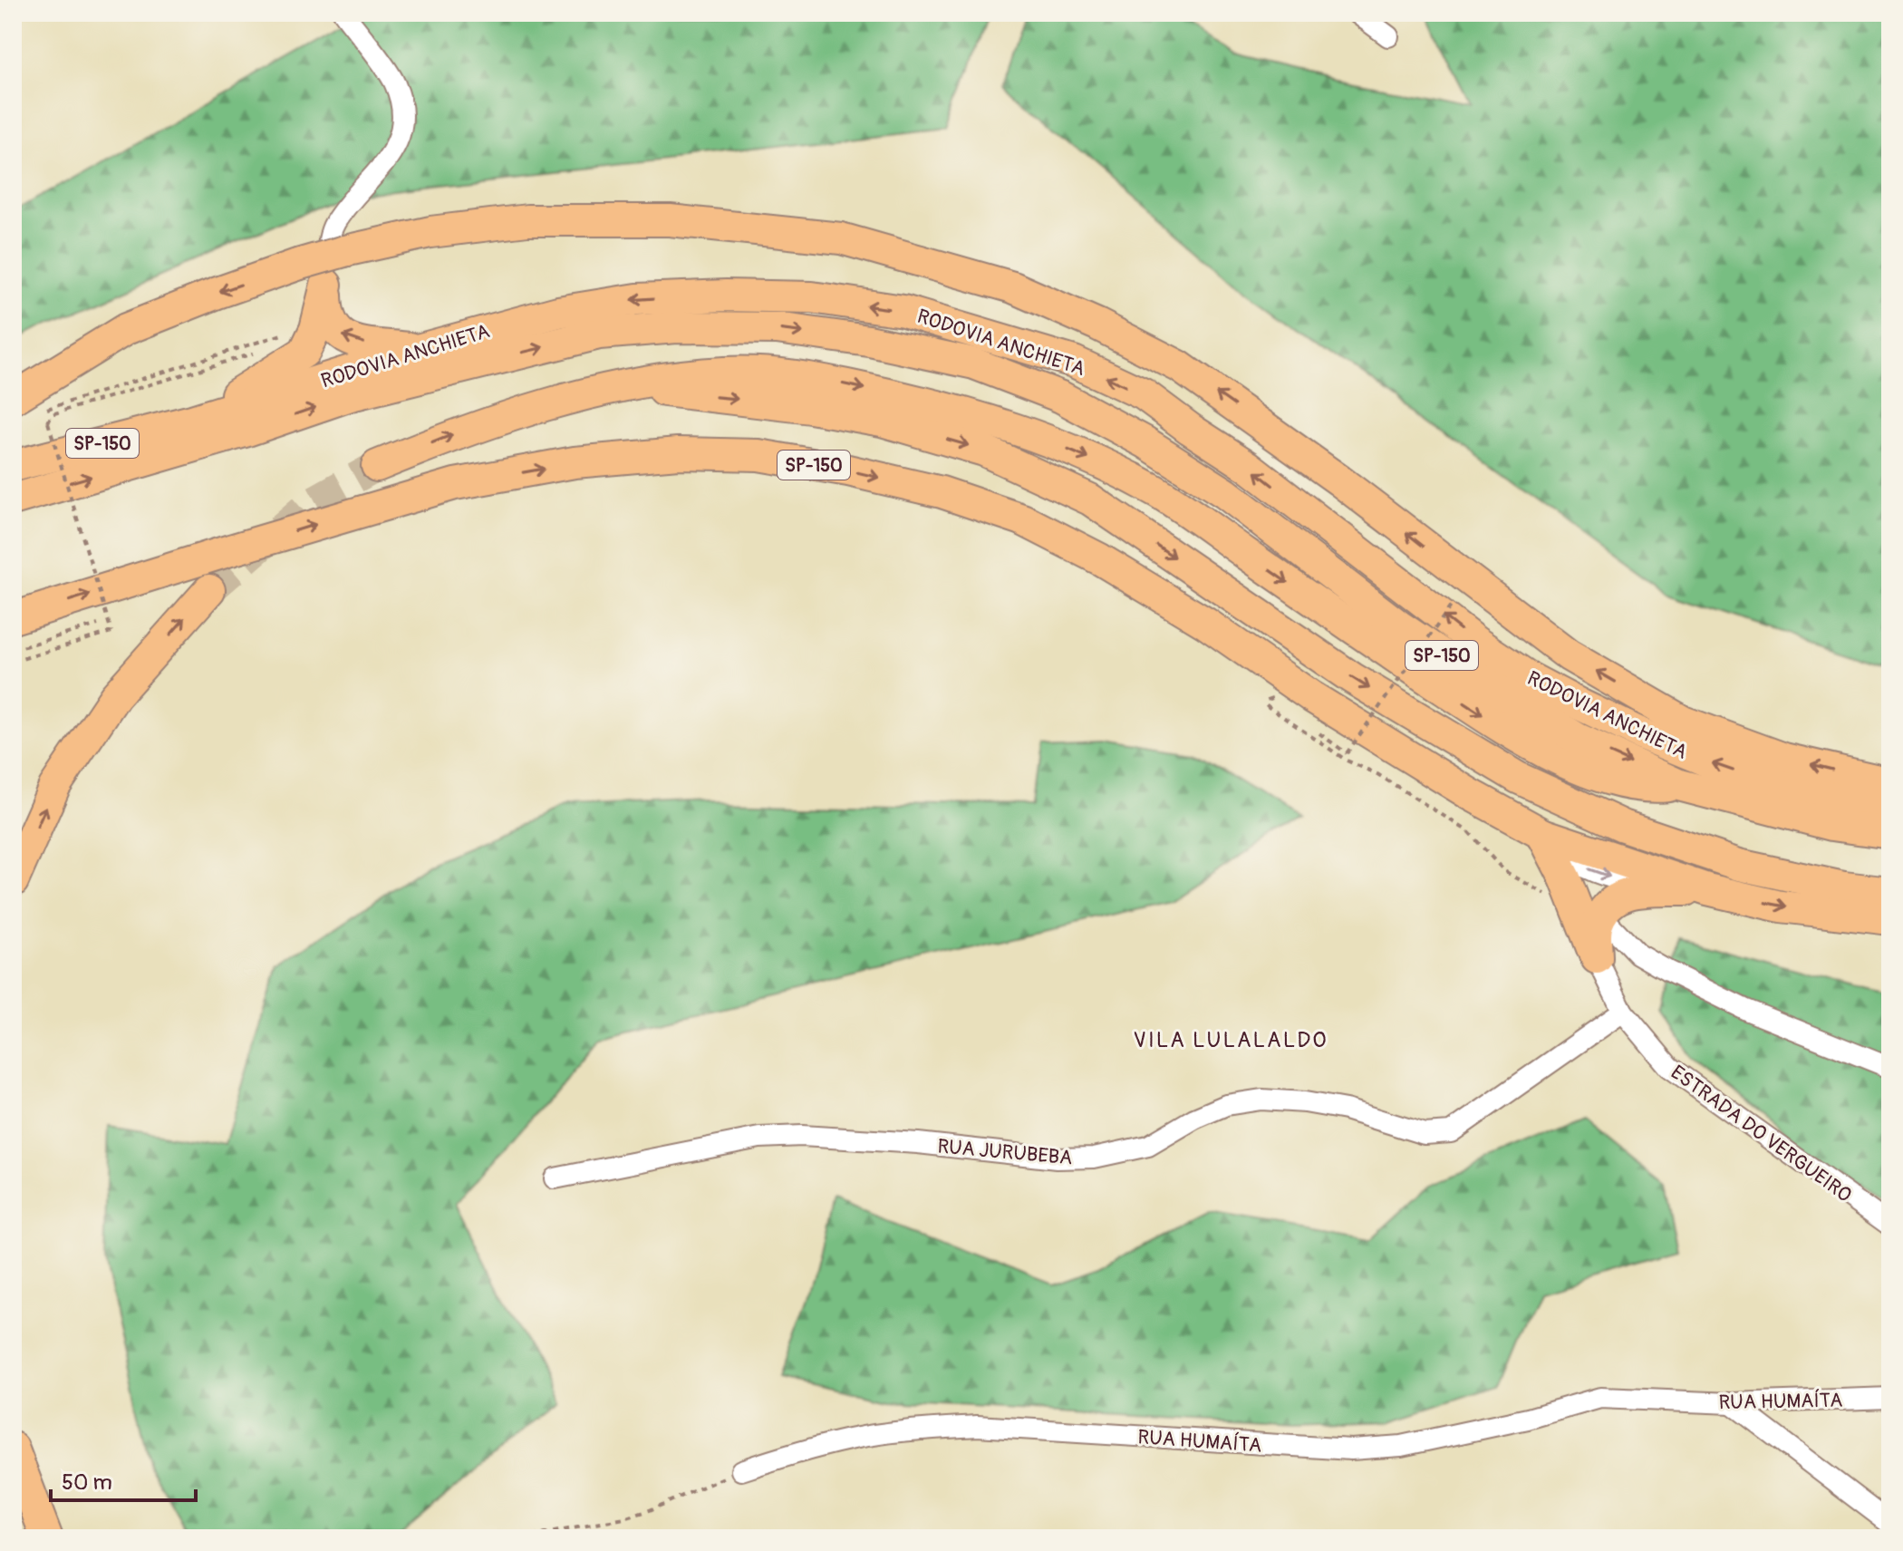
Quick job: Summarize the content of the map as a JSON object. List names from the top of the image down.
{
  "streets": {
    "highway": ["RODOVIA ANCHIETA", "SP-150"],
    "street": ["ESTRADA DO VERGUEIRO", "RUA JURUBEBA", "RUA HUMAÍTA"]
  },
  "crossings": [
    ["ESTRADA DO VERGUEIRO", "RUA JURUBEBA"]
  ],
  "districts": ["VILA LULALALDO"],
  "scale_bar": "50 m"
}
